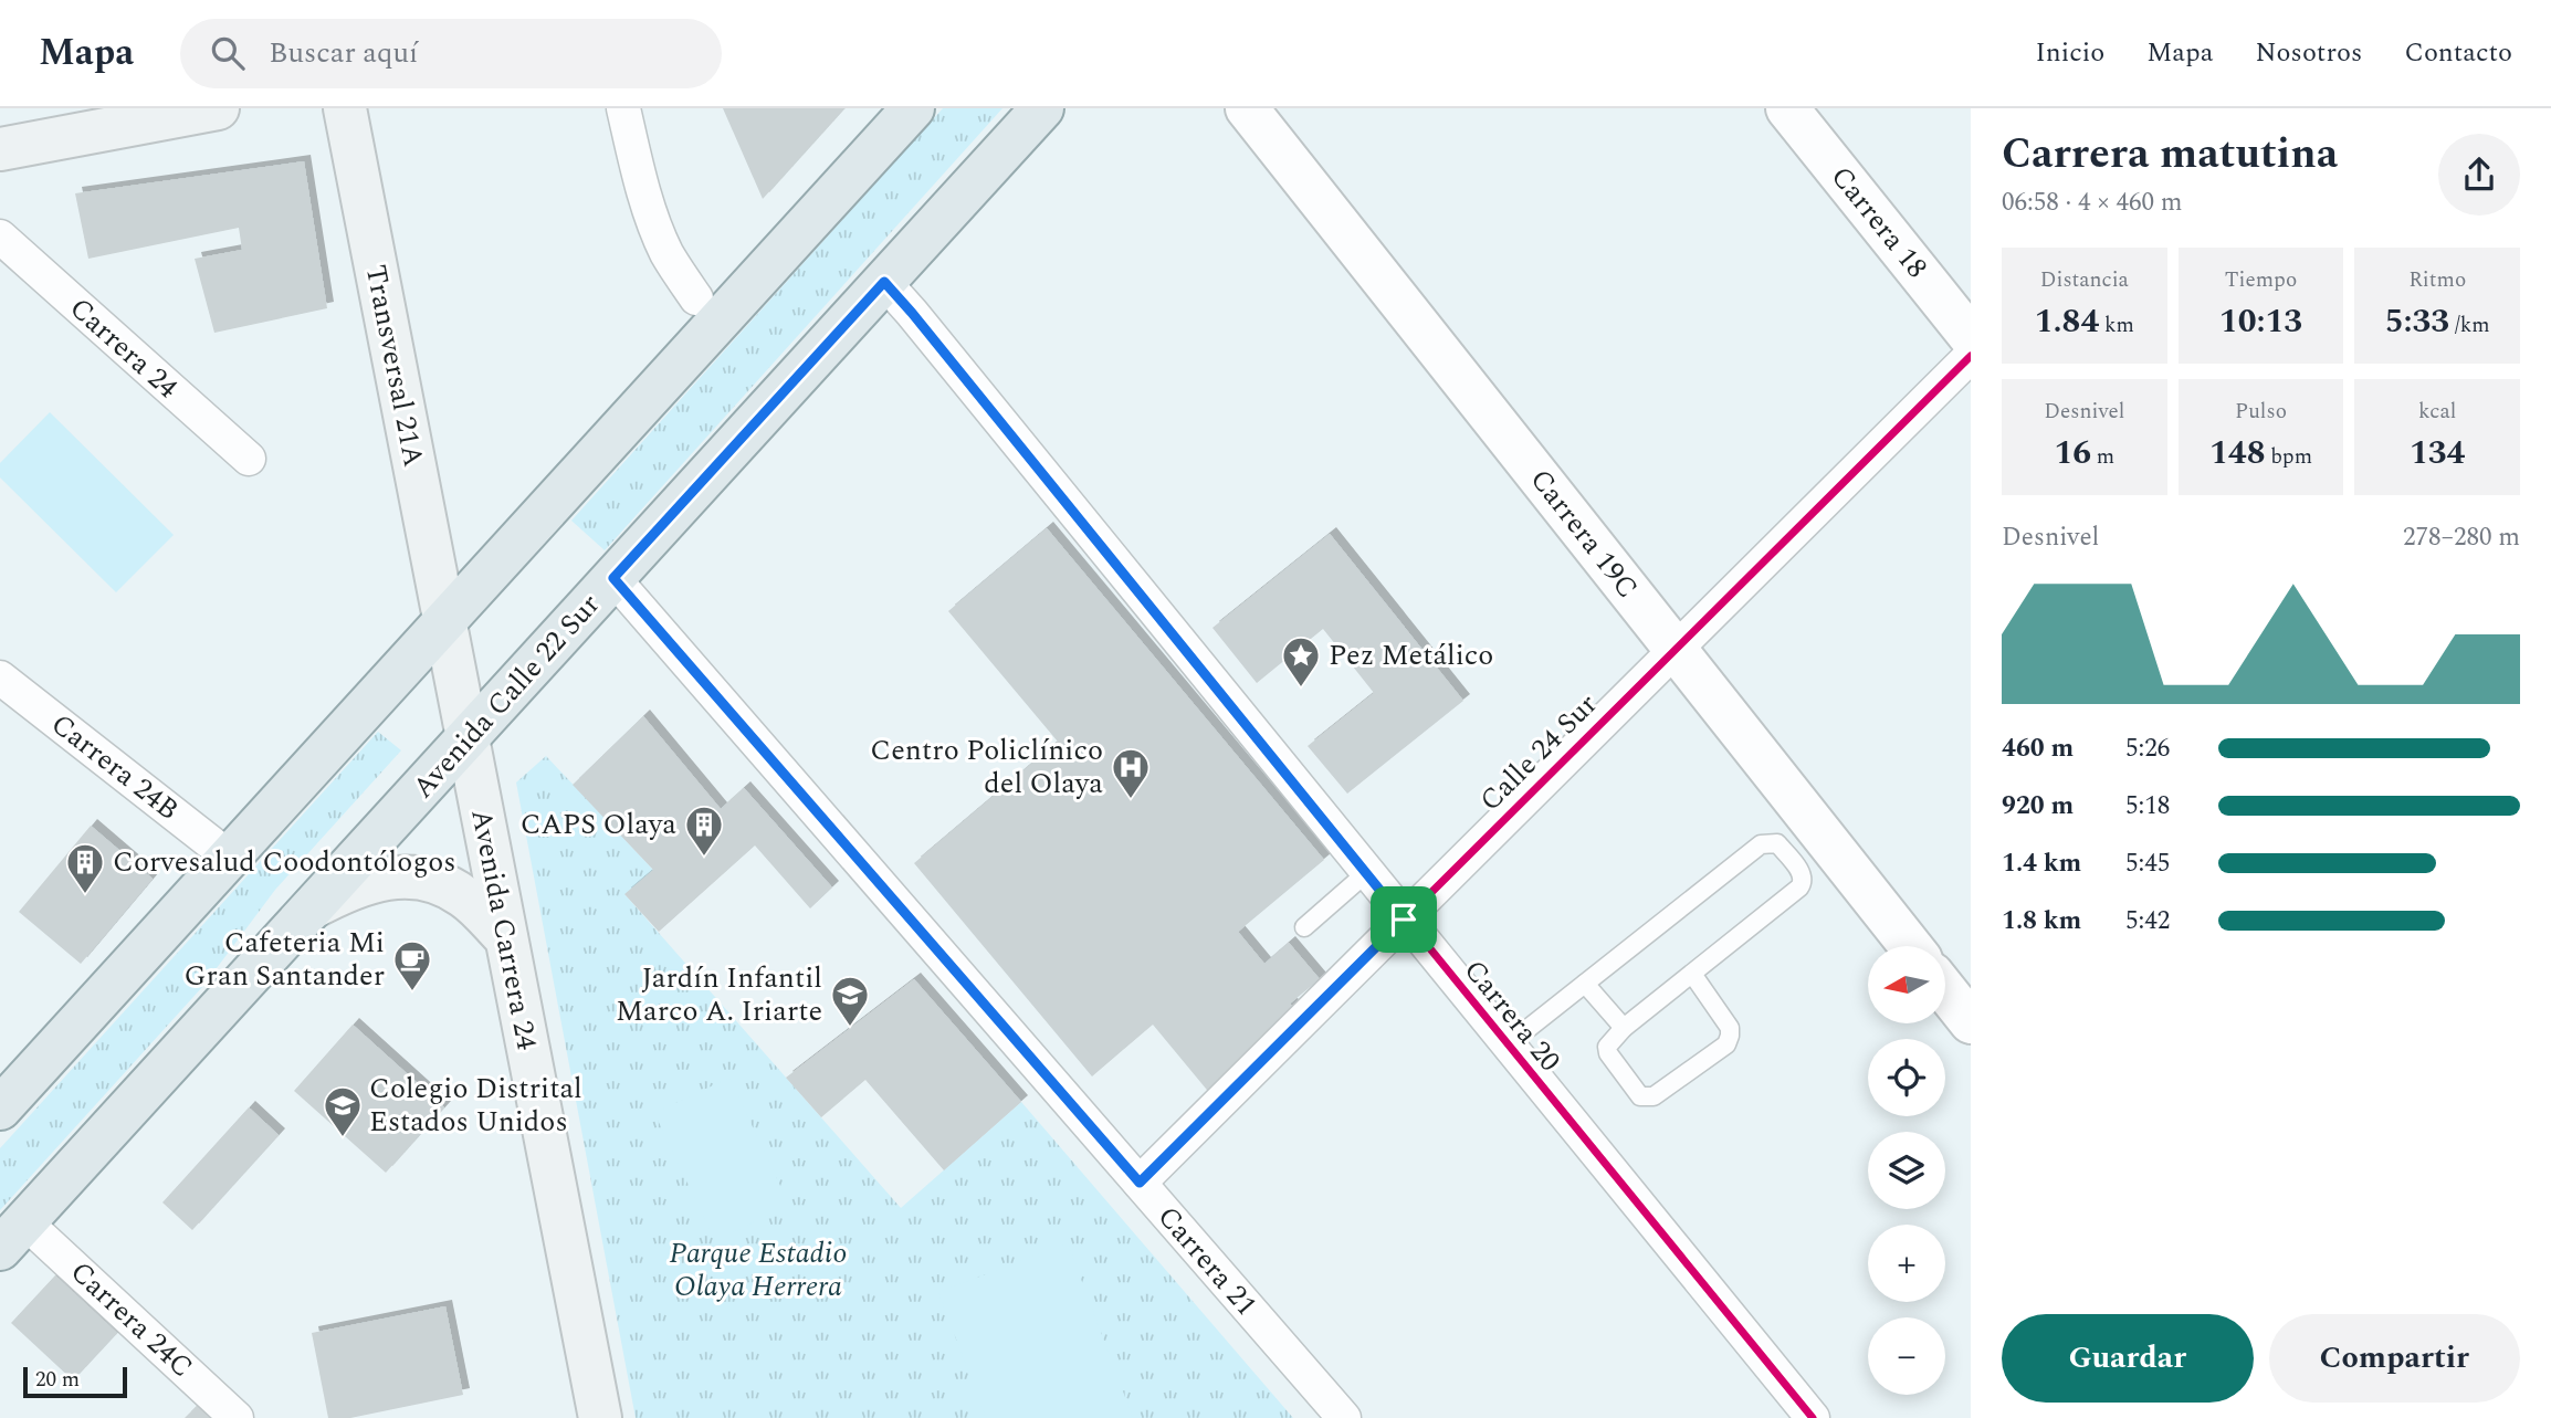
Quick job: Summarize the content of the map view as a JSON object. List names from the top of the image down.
{
  "streets": {
    "main road": ["Transversal 21A", "Avenida Calle 22 Sur", "Avenida Carrera 24"],
    "street": [
      "Carrera 18",
      "Carrera 24",
      "Carrera 19C",
      "Calle 24 Sur",
      "Carrera 24B",
      "Carrera 20",
      "Carrera 21",
      "Carrera 24C"
    ]
  },
  "crossings": [
    ["Transversal 21A", "Avenida Carrera 24"],
    ["Carrera 19C", "Calle 24 Sur"],
    ["Avenida Calle 22 Sur", "Avenida Carrera 24"],
    ["Avenida Calle 22 Sur", "Carrera 20"],
    ["Avenida Calle 22 Sur", "Carrera 21"],
    ["Avenida Calle 22 Sur", "Carrera 24C"],
    ["Calle 24 Sur", "Carrera 20"],
    ["Calle 24 Sur", "Carrera 21"]
  ],
  "parks": ["Parque Estadio Olaya Herrera"],
  "places": {
    "place": ["Pez Metálico"],
    "hospital": ["Centro Policlínico del Olaya"],
    "building": ["CAPS Olaya", "Corvesalud Coodontólogos"],
    "cafe": ["Cafeteria Mi Gran Santander"],
    "school or university": ["Jardín Infantil Marco A. Iriarte", "Colegio Distrital Estados Unidos"]
  },
  "scale_bar": "20 m",
  "north": "left",
  "page": {
    "header": "Mapa",
    "search": "Buscar aquí",
    "nav": [
      "Inicio",
      "Mapa",
      "Nosotros",
      "Contacto"
    ],
    "heading": ["Carrera matutina", "06:58 · 4 × 460 m"],
    "stats": [
      ["Distancia", "1.84 km"],
      ["Tiempo", "10:13"],
      ["Ritmo", "5:33 /km"],
      ["Desnivel", "16 m"],
      ["Pulso", "148 bpm"],
      ["kcal", "134"]
    ],
    "chart": ["Desnivel", "278–280 m"],
    "list": [
      {
        "name": "460 m",
        "note": "5:26"
      },
      {
        "name": "920 m",
        "note": "5:18"
      },
      {
        "name": "1.4 km",
        "note": "5:45"
      },
      {
        "name": "1.8 km",
        "note": "5:42"
      }
    ],
    "map_buttons": ["+", "−"],
    "buttons": ["Guardar", "Compartir"],
    "scale": "20 m"
  }
}
